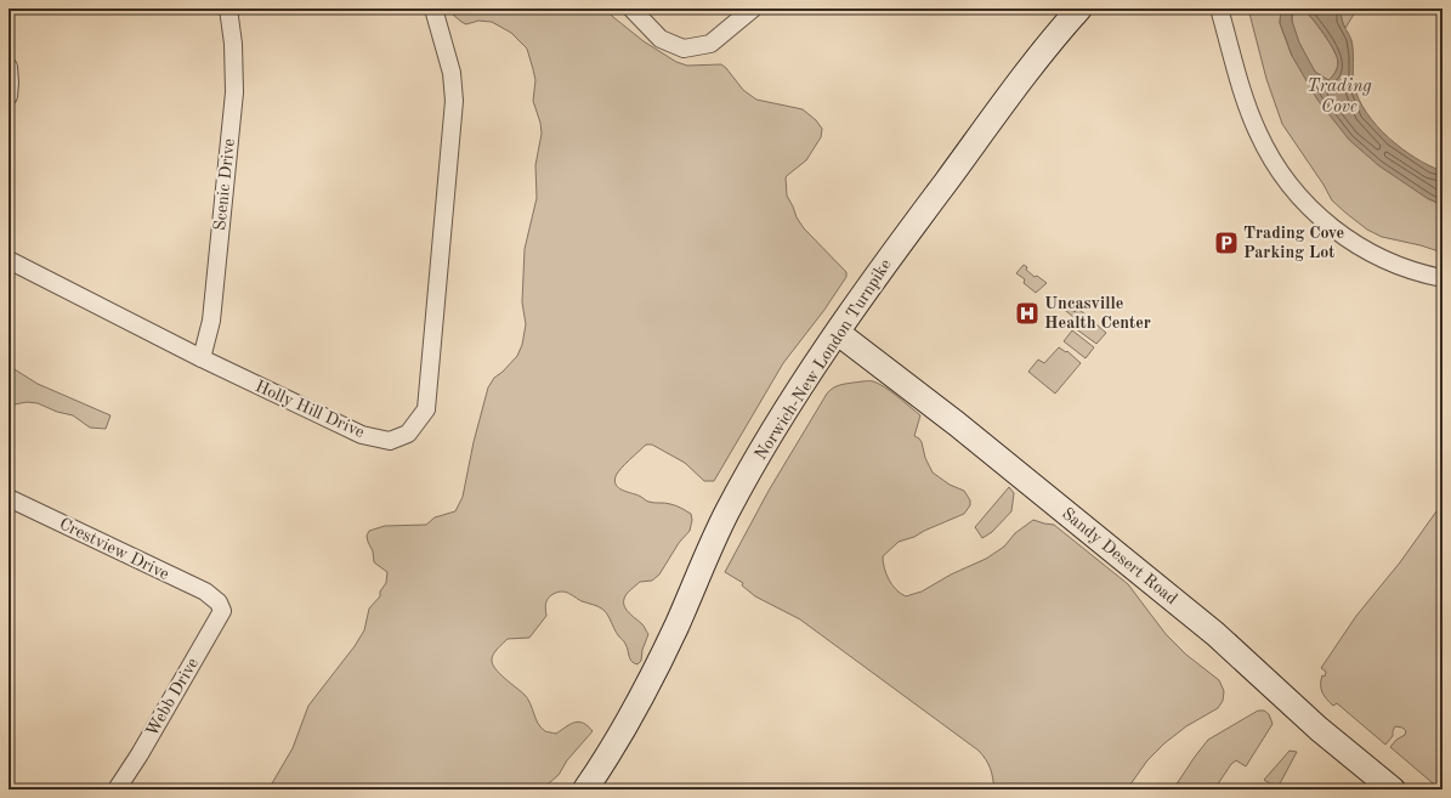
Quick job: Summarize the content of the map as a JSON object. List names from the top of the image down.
{
  "streets": {
    "main road": ["Norwich-New London Turnpike", "Sandy Desert Road"],
    "street": [
      "Scenic Drive",
      "Holly Hill Drive",
      "Crestview Drive",
      "Webb Drive"
    ]
  },
  "crossings": [
    ["Scenic Drive", "Holly Hill Drive"],
    ["Norwich-New London Turnpike", "Sandy Desert Road"],
    ["Crestview Drive", "Webb Drive"]
  ],
  "water": ["Trading Cove"],
  "places": {
    "parking": ["Trading Cove Parking Lot"],
    "hospital": ["Uncasville Health Center"]
  }
}
